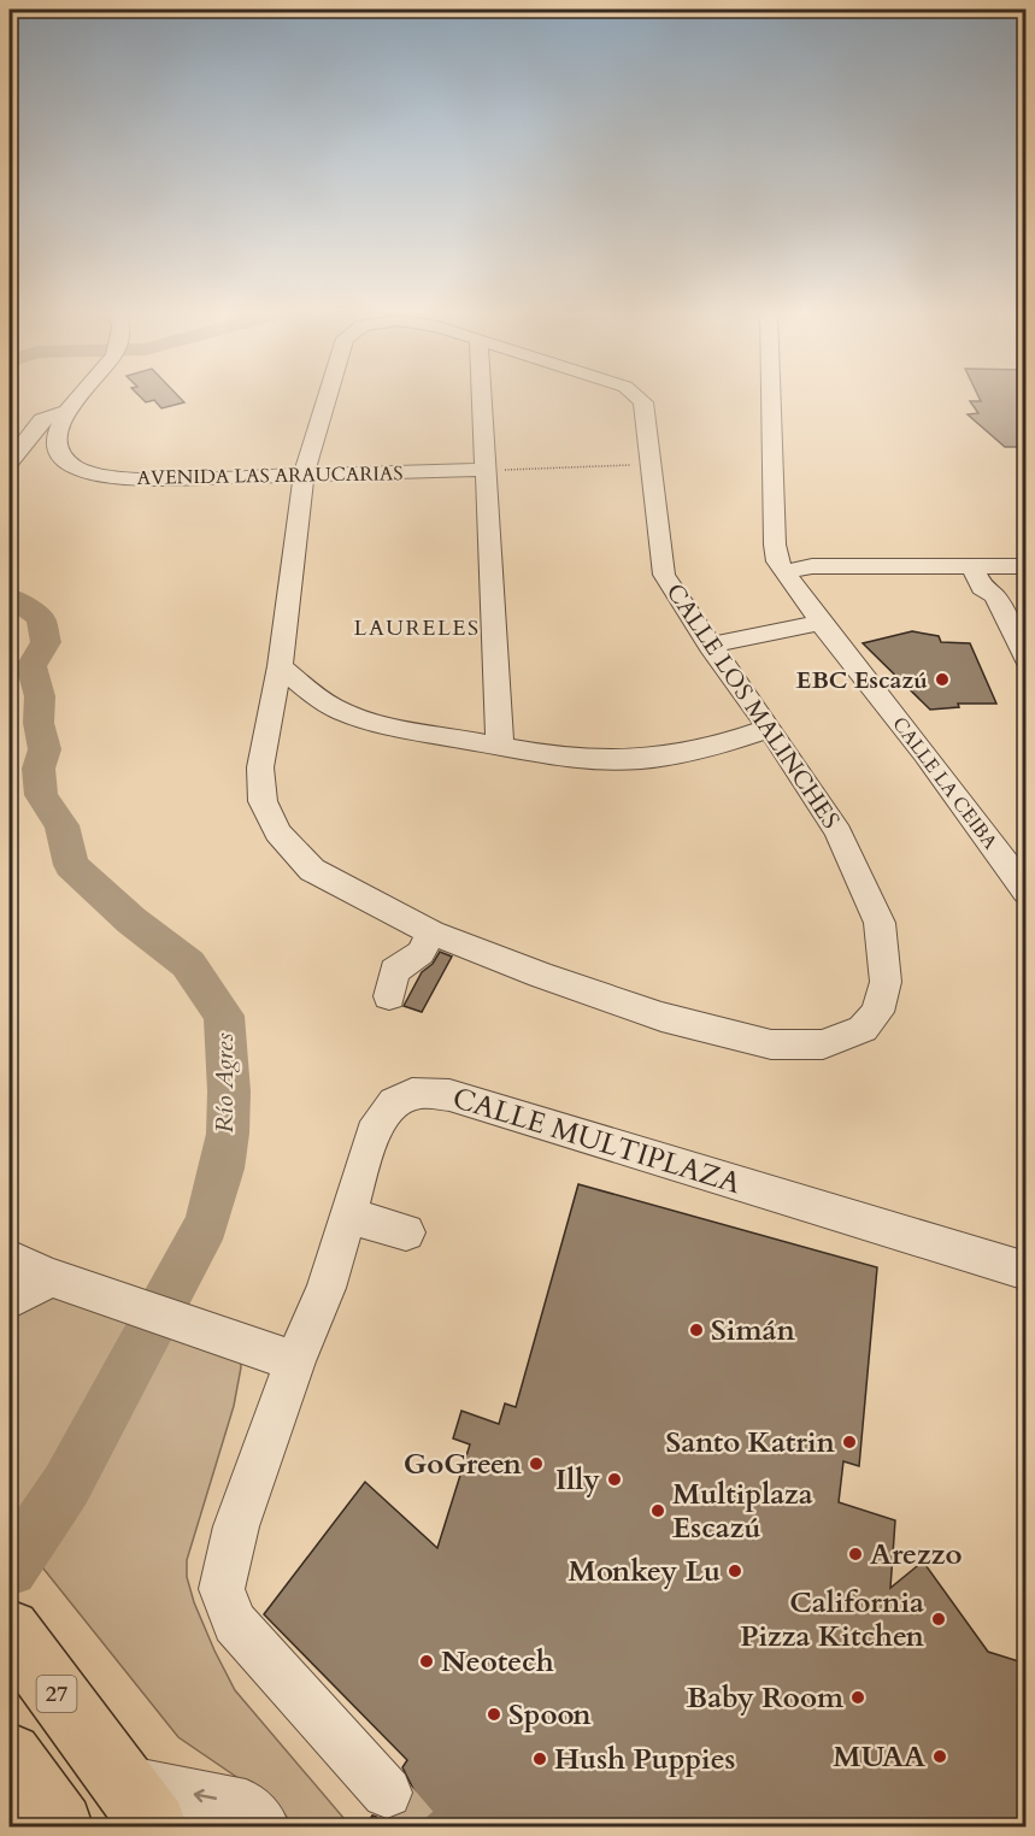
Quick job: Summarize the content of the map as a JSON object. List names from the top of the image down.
{
  "streets": {
    "highway": ["27"],
    "street": [
      "AVENIDA LAS ARAUCARIAS",
      "CALLE LOS MALINCHES",
      "CALLE LA CEIBA",
      "CALLE MULTIPLAZA"
    ]
  },
  "crossings": [
    ["AVENIDA LAS ARAUCARIAS", "CALLE LOS MALINCHES"]
  ],
  "districts": ["LAURELES"],
  "water": ["Río Agres"],
  "places": [
    "EBC Escazú",
    "Simán",
    "Santo Katrin",
    "GoGreen",
    "Illy",
    "Multiplaza Escazú",
    "Arezzo",
    "Monkey Lu",
    "California Pizza Kitchen",
    "Neotech",
    "Baby Room",
    "Spoon",
    "MUAA",
    "Hush Puppies"
  ]
}
